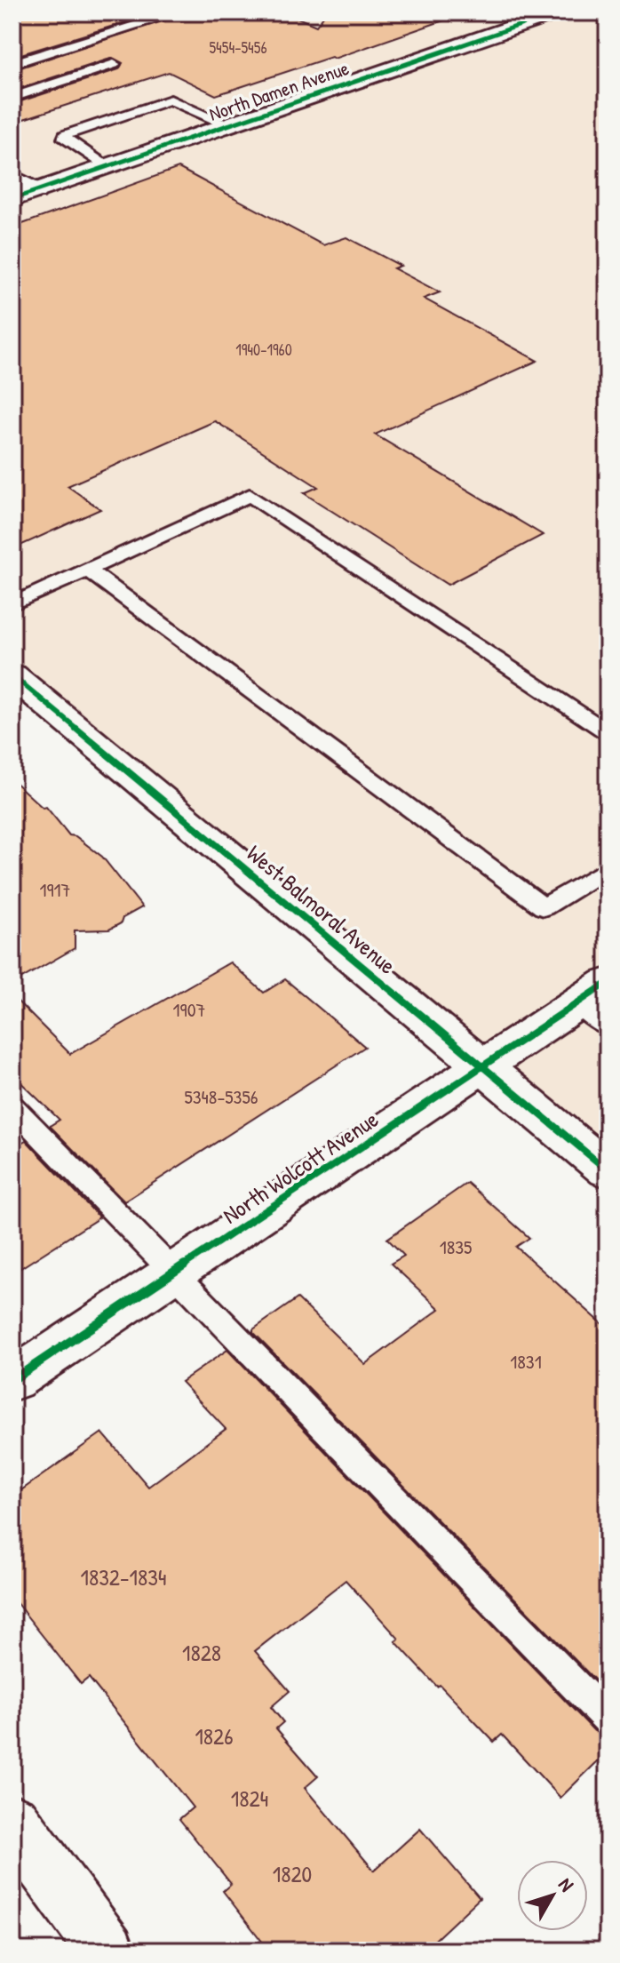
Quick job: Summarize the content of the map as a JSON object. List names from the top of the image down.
{
  "streets": {
    "street": ["North Damen Avenue", "West Balmoral Avenue", "North Wolcott Avenue"]
  },
  "crossings": [
    ["West Balmoral Avenue", "North Wolcott Avenue"]
  ],
  "house_numbers": [
    "5454-5456",
    "1940-1960",
    "1917",
    "1907",
    "5348-5356",
    "1835",
    "1831",
    "1832-1834",
    "1828",
    "1826",
    "1824",
    "1820"
  ],
  "north": "top right"
}
